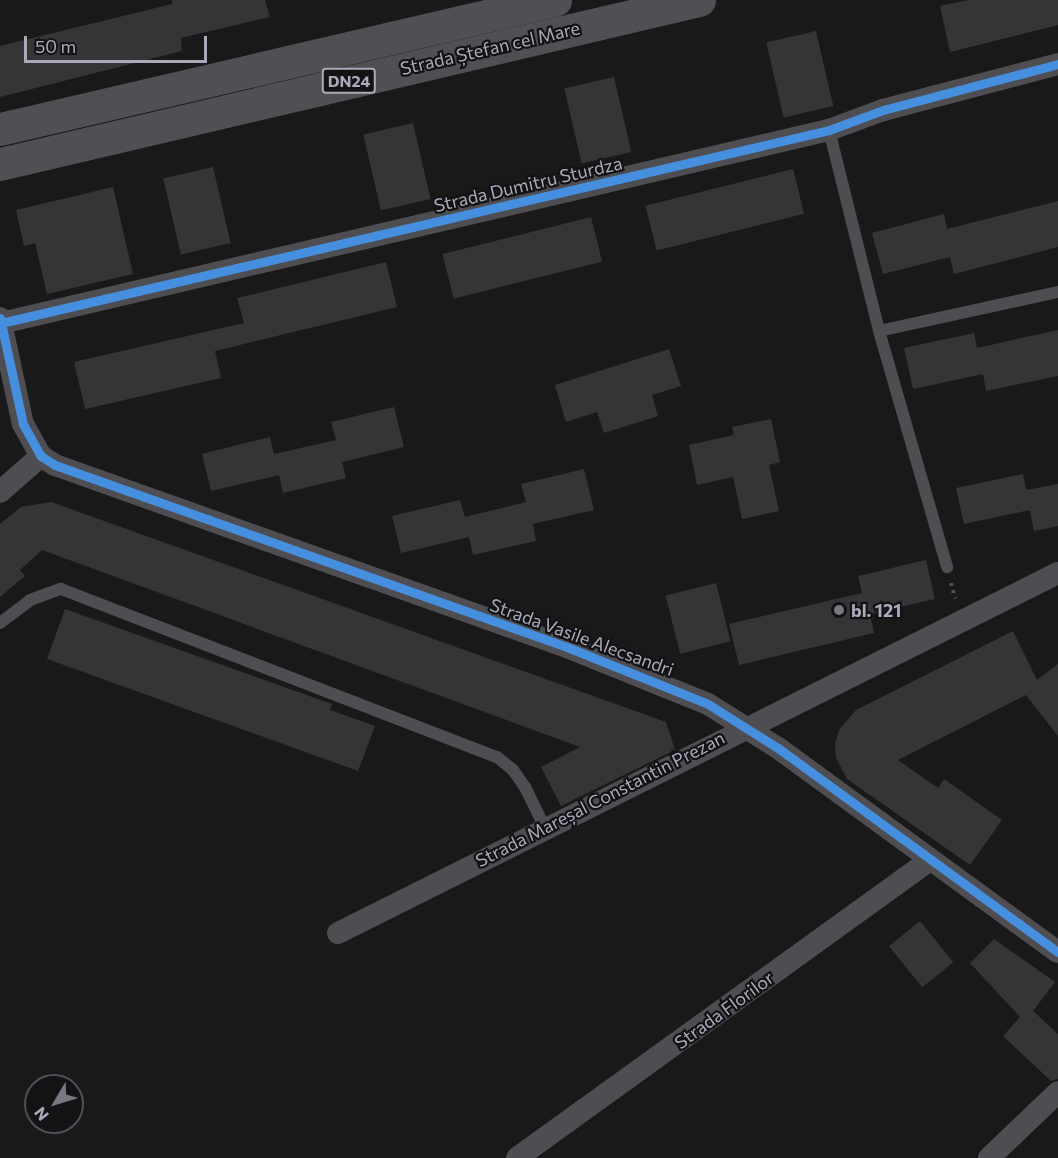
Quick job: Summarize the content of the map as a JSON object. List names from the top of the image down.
{
  "streets": {
    "main road": ["Strada Ștefan cel Mare", "DN24"],
    "street": [
      "Strada Dumitru Sturdza",
      "Strada Vasile Alecsandri",
      "Strada Mareșal Constantin Prezan",
      "Strada Florilor"
    ]
  },
  "crossings": [
    ["Strada Vasile Alecsandri", "Strada Mareșal Constantin Prezan"],
    ["Strada Vasile Alecsandri", "Strada Florilor"]
  ],
  "places": ["bl. 121"],
  "scale_bar": "50 m",
  "north": "bottom left"
}
